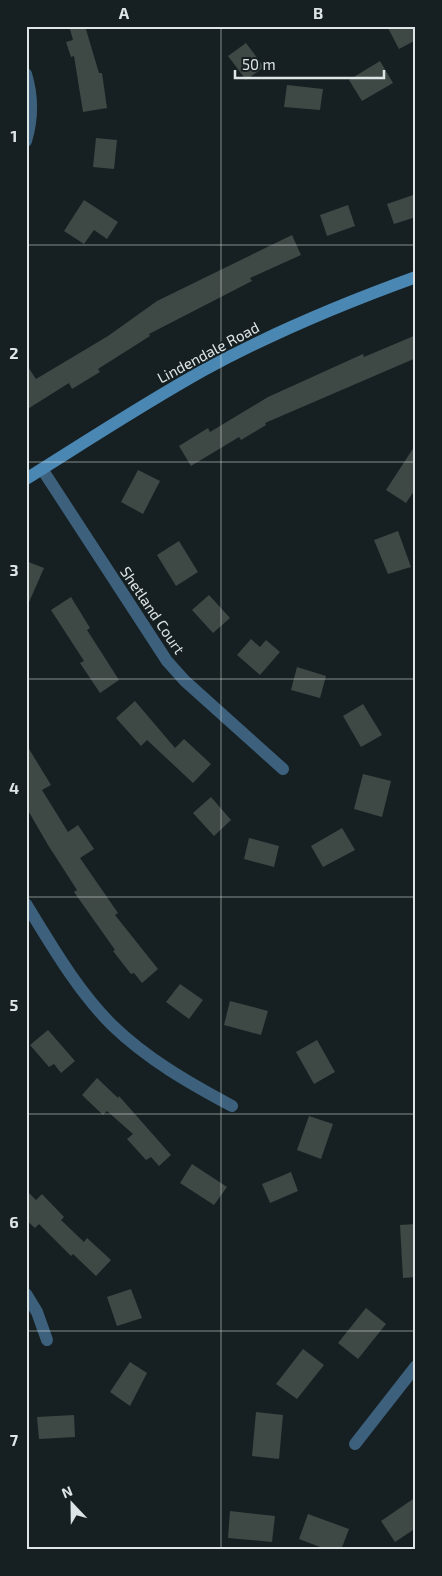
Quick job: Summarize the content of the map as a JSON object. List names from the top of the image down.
{
  "streets": {
    "street": ["Lindendale Road", "Shetland Court"]
  },
  "crossings": [
    ["Lindendale Road", "Shetland Court"]
  ],
  "scale_bar": "50 m",
  "north": "top",
  "grid": {
    "columns": ["A", "B"],
    "rows": [
      "1",
      "2",
      "3",
      "4",
      "5",
      "6",
      "7"
    ]
  }
}
